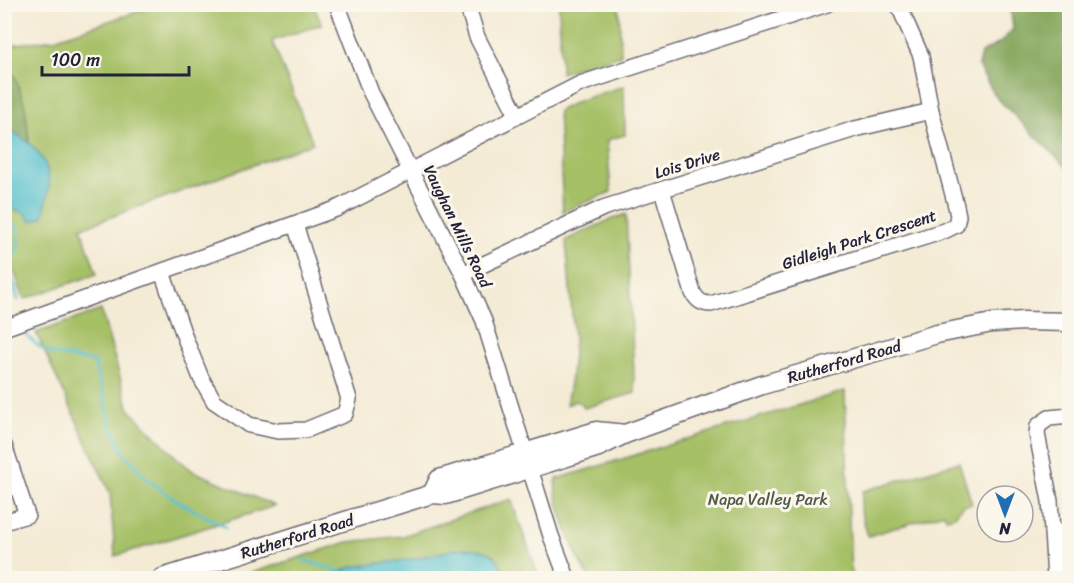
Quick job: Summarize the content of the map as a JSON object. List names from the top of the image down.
{
  "streets": {
    "main road": ["Rutherford Road"],
    "street": ["Lois Drive", "Vaughan Mills Road", "Gidleigh Park Crescent"]
  },
  "crossings": [
    ["Lois Drive", "Vaughan Mills Road"],
    ["Lois Drive", "Gidleigh Park Crescent"],
    ["Vaughan Mills Road", "Rutherford Road"]
  ],
  "parks": ["Napa Valley Park"],
  "scale_bar": "100 m",
  "north": "bottom"
}
